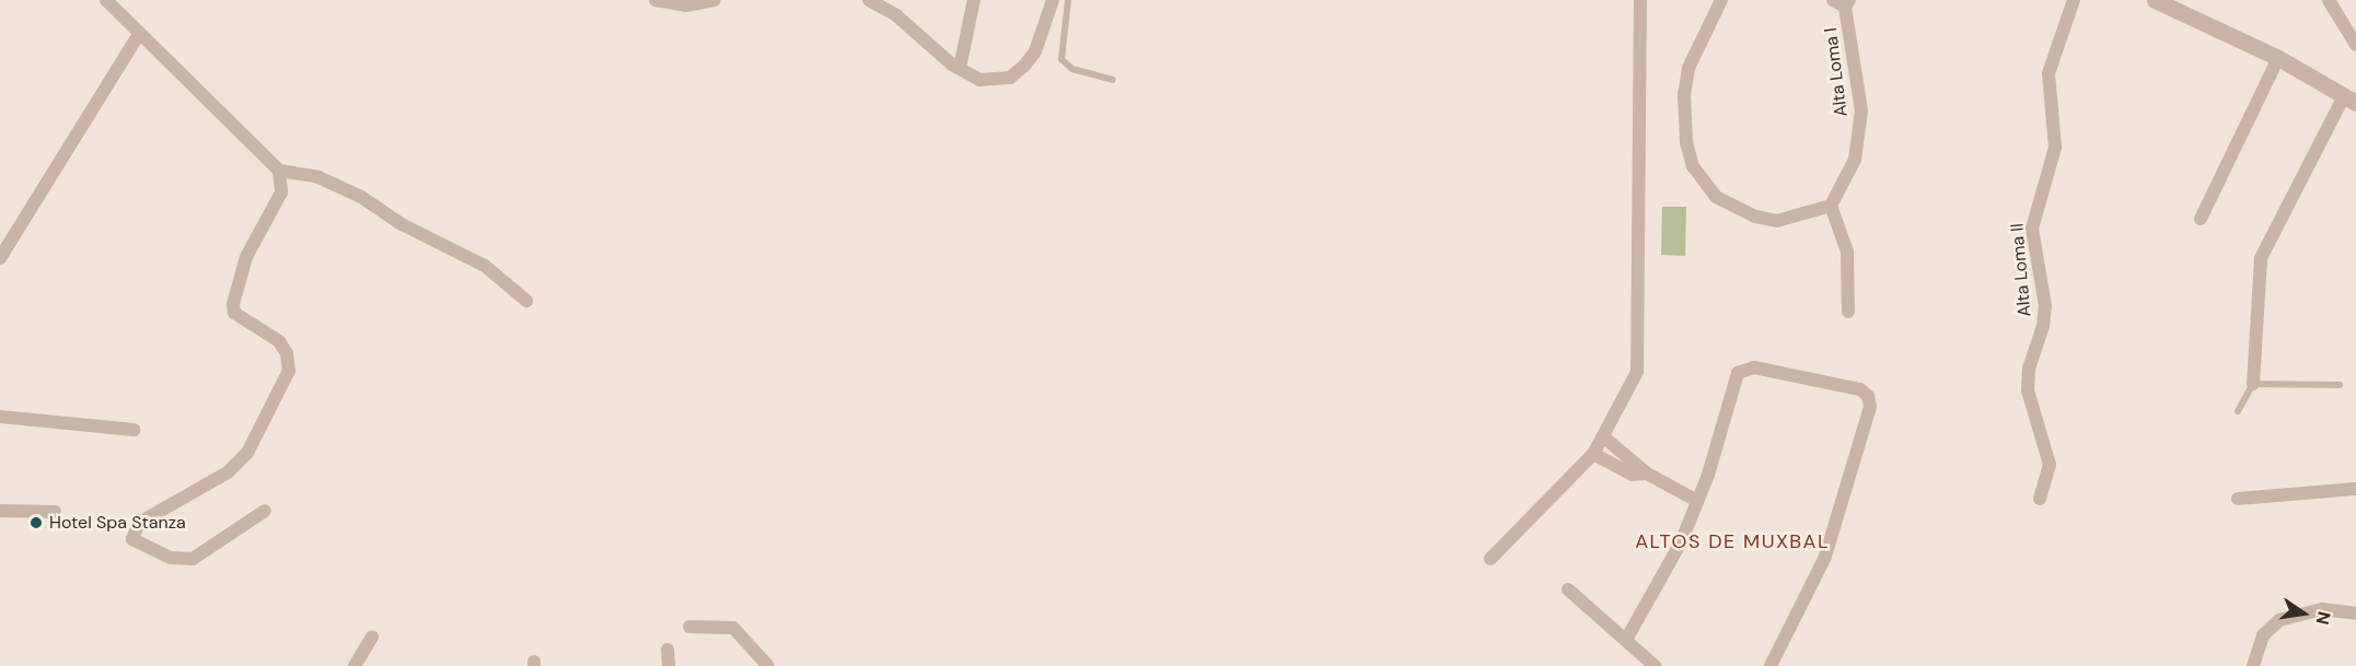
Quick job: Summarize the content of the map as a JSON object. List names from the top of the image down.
{
  "streets": {
    "street": ["Alta Loma I", "Alta Loma II"]
  },
  "districts": ["ALTOS DE MUXBAL"],
  "places": ["Hotel Spa Stanza"],
  "north": "right"
}
